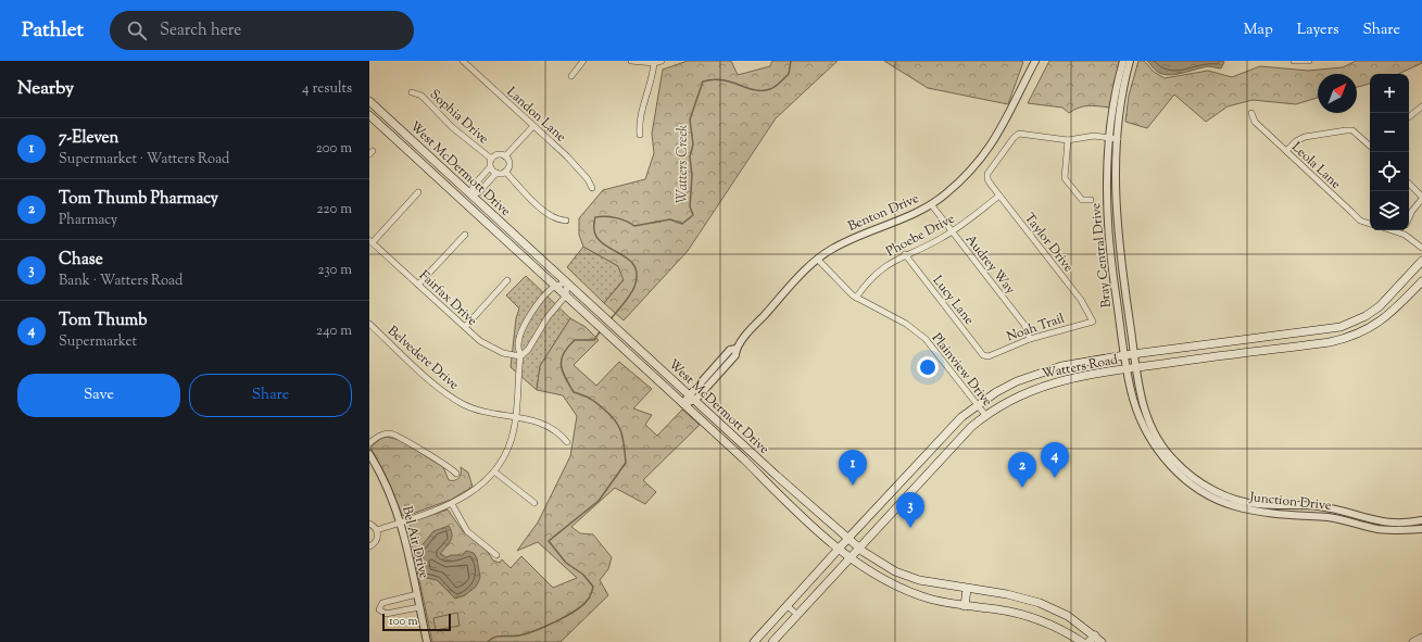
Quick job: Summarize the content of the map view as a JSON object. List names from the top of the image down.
{
  "streets": {
    "main road": ["West McDermott Drive", "Watters Road"],
    "street": [
      "Landon Lane",
      "Sophia Drive",
      "Leola Lane",
      "Benton Drive",
      "Phoebe Drive",
      "Taylor Drive",
      "Bray Central Drive",
      "Audrey Way",
      "Fairfax Drive",
      "Lucy Lane",
      "Noah Trail",
      "Belvedere Drive",
      "Plainview Drive",
      "Junction Drive",
      "Bel Air Drive"
    ]
  },
  "crossings": [
    ["West McDermott Drive", "Benton Drive"],
    ["West McDermott Drive", "Watters Road"],
    ["Benton Drive", "Audrey Way"],
    ["Benton Drive", "Plainview Drive"],
    ["Phoebe Drive", "Taylor Drive"],
    ["Phoebe Drive", "Audrey Way"],
    ["Phoebe Drive", "Lucy Lane"],
    ["Phoebe Drive", "Plainview Drive"],
    ["Taylor Drive", "Noah Trail"],
    ["Bray Central Drive", "Watters Road"],
    ["Bray Central Drive", "Junction Drive"],
    ["Audrey Way", "Noah Trail"],
    ["Lucy Lane", "Noah Trail"],
    ["Watters Road", "Plainview Drive"],
    ["Watters Road", "Junction Drive"]
  ],
  "water": ["Watters Creek"],
  "scale_bar": "100 m",
  "north": "top right",
  "page": {
    "header": "Pathlet",
    "search": "Search here",
    "nav": ["Map", "Layers", "Share"],
    "heading": ["Nearby", "4 results"],
    "map_buttons": ["+", "−"],
    "list": [
      {
        "mark": "1",
        "name": "7-Eleven",
        "note": "Supermarket · Watters Road",
        "value": "200 m"
      },
      {
        "mark": "2",
        "name": "Tom Thumb Pharmacy",
        "note": "Pharmacy",
        "value": "220 m"
      },
      {
        "mark": "3",
        "name": "Chase",
        "note": "Bank · Watters Road",
        "value": "230 m"
      },
      {
        "mark": "4",
        "name": "Tom Thumb",
        "note": "Supermarket",
        "value": "240 m"
      }
    ],
    "buttons": ["Save", "Share"],
    "pins": [
      "4",
      "1",
      "2",
      "3"
    ],
    "scale": "100 m"
  }
}
